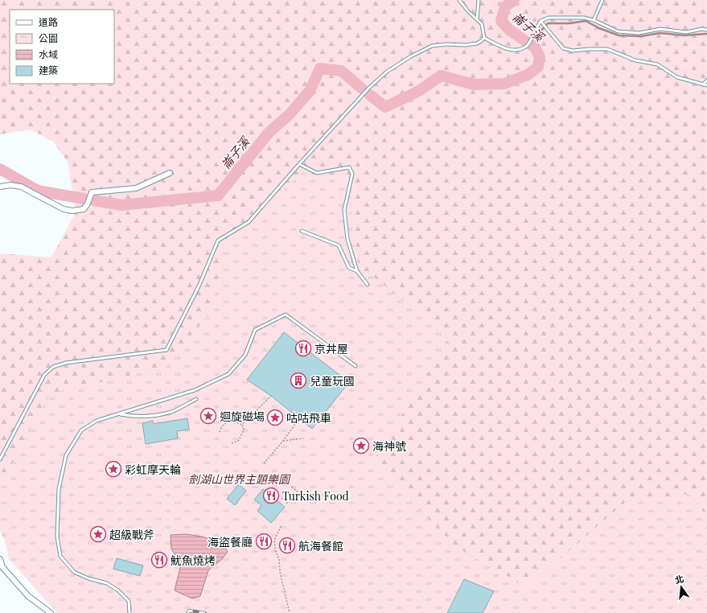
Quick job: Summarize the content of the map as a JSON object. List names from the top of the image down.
{
  "water": ["崙子溪"],
  "parks": ["劍湖山世界主題樂園"],
  "places": {
    "restaurant": [
      "京丼屋",
      "Turkish Food",
      "海盜餐廳",
      "航海餐館",
      "魷魚燒烤"
    ],
    "building": ["兒童玩國"],
    "place": [
      "迴旋磁場",
      "咕咕飛車",
      "海神號",
      "彩虹摩天輪",
      "超級戰斧"
    ]
  },
  "legend": [
    "道路",
    "公園",
    "水域",
    "建築"
  ],
  "north": "top"
}
